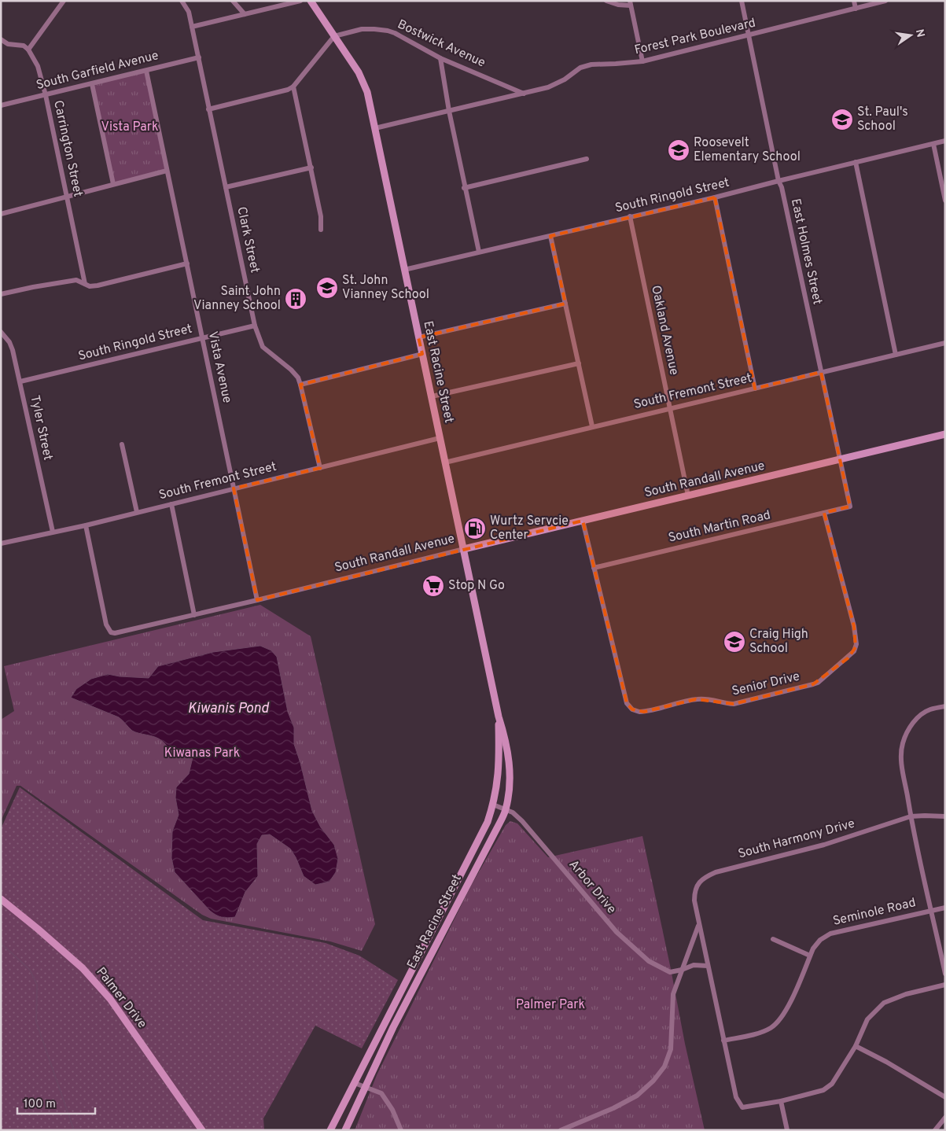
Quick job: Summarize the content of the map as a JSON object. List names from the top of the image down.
{
  "streets": {
    "main road": ["East Racine Street", "South Randall Avenue", "Palmer Drive"],
    "street": [
      "Forest Park Boulevard",
      "Bostwick Avenue",
      "South Garfield Avenue",
      "Carrington Street",
      "South Ringold Street",
      "Clark Street",
      "East Holmes Street",
      "Oakland Avenue",
      "Vista Avenue",
      "South Fremont Street",
      "Tyler Street",
      "South Martin Road",
      "Senior Drive",
      "South Harmony Drive",
      "Arbor Drive",
      "Seminole Road"
    ]
  },
  "crossings": [
    ["Forest Park Boulevard", "Bostwick Avenue"],
    ["Forest Park Boulevard", "East Holmes Street"],
    ["Forest Park Boulevard", "East Racine Street"],
    ["Bostwick Avenue", "East Racine Street"],
    ["South Garfield Avenue", "Carrington Street"],
    ["South Garfield Avenue", "Clark Street"],
    ["South Garfield Avenue", "Vista Avenue"],
    ["South Ringold Street", "Clark Street"],
    ["South Ringold Street", "East Holmes Street"],
    ["South Ringold Street", "Oakland Avenue"],
    ["South Ringold Street", "Vista Avenue"],
    ["South Ringold Street", "East Racine Street"],
    ["South Ringold Street", "Tyler Street"],
    ["Clark Street", "South Fremont Street"],
    ["East Holmes Street", "South Fremont Street"],
    ["East Holmes Street", "South Randall Avenue"],
    ["East Holmes Street", "South Martin Road"],
    ["Oakland Avenue", "South Fremont Street"],
    ["Oakland Avenue", "South Randall Avenue"],
    ["Vista Avenue", "South Fremont Street"],
    ["Vista Avenue", "South Randall Avenue"],
    ["East Racine Street", "South Fremont Street"],
    ["East Racine Street", "South Randall Avenue"],
    ["East Racine Street", "Arbor Drive"],
    ["South Fremont Street", "Tyler Street"],
    ["South Fremont Street", "South Randall Avenue"],
    ["South Randall Avenue", "Senior Drive"],
    ["South Martin Road", "Senior Drive"],
    ["South Harmony Drive", "Seminole Road"]
  ],
  "water": ["Kiwanis Pond"],
  "parks": ["Vista Park", "Kiwanas Park", "Palmer Park"],
  "places": {
    "school or university": [
      "St. Paul's School",
      "Roosevelt Elementary School",
      "St. John Vianney School",
      "Craig High School"
    ],
    "building": ["Saint John Vianney School"],
    "fuel station": ["Wurtz Servcie Center"],
    "supermarket": ["Stop N Go"]
  },
  "scale_bar": "100 m",
  "north": "right"
}
